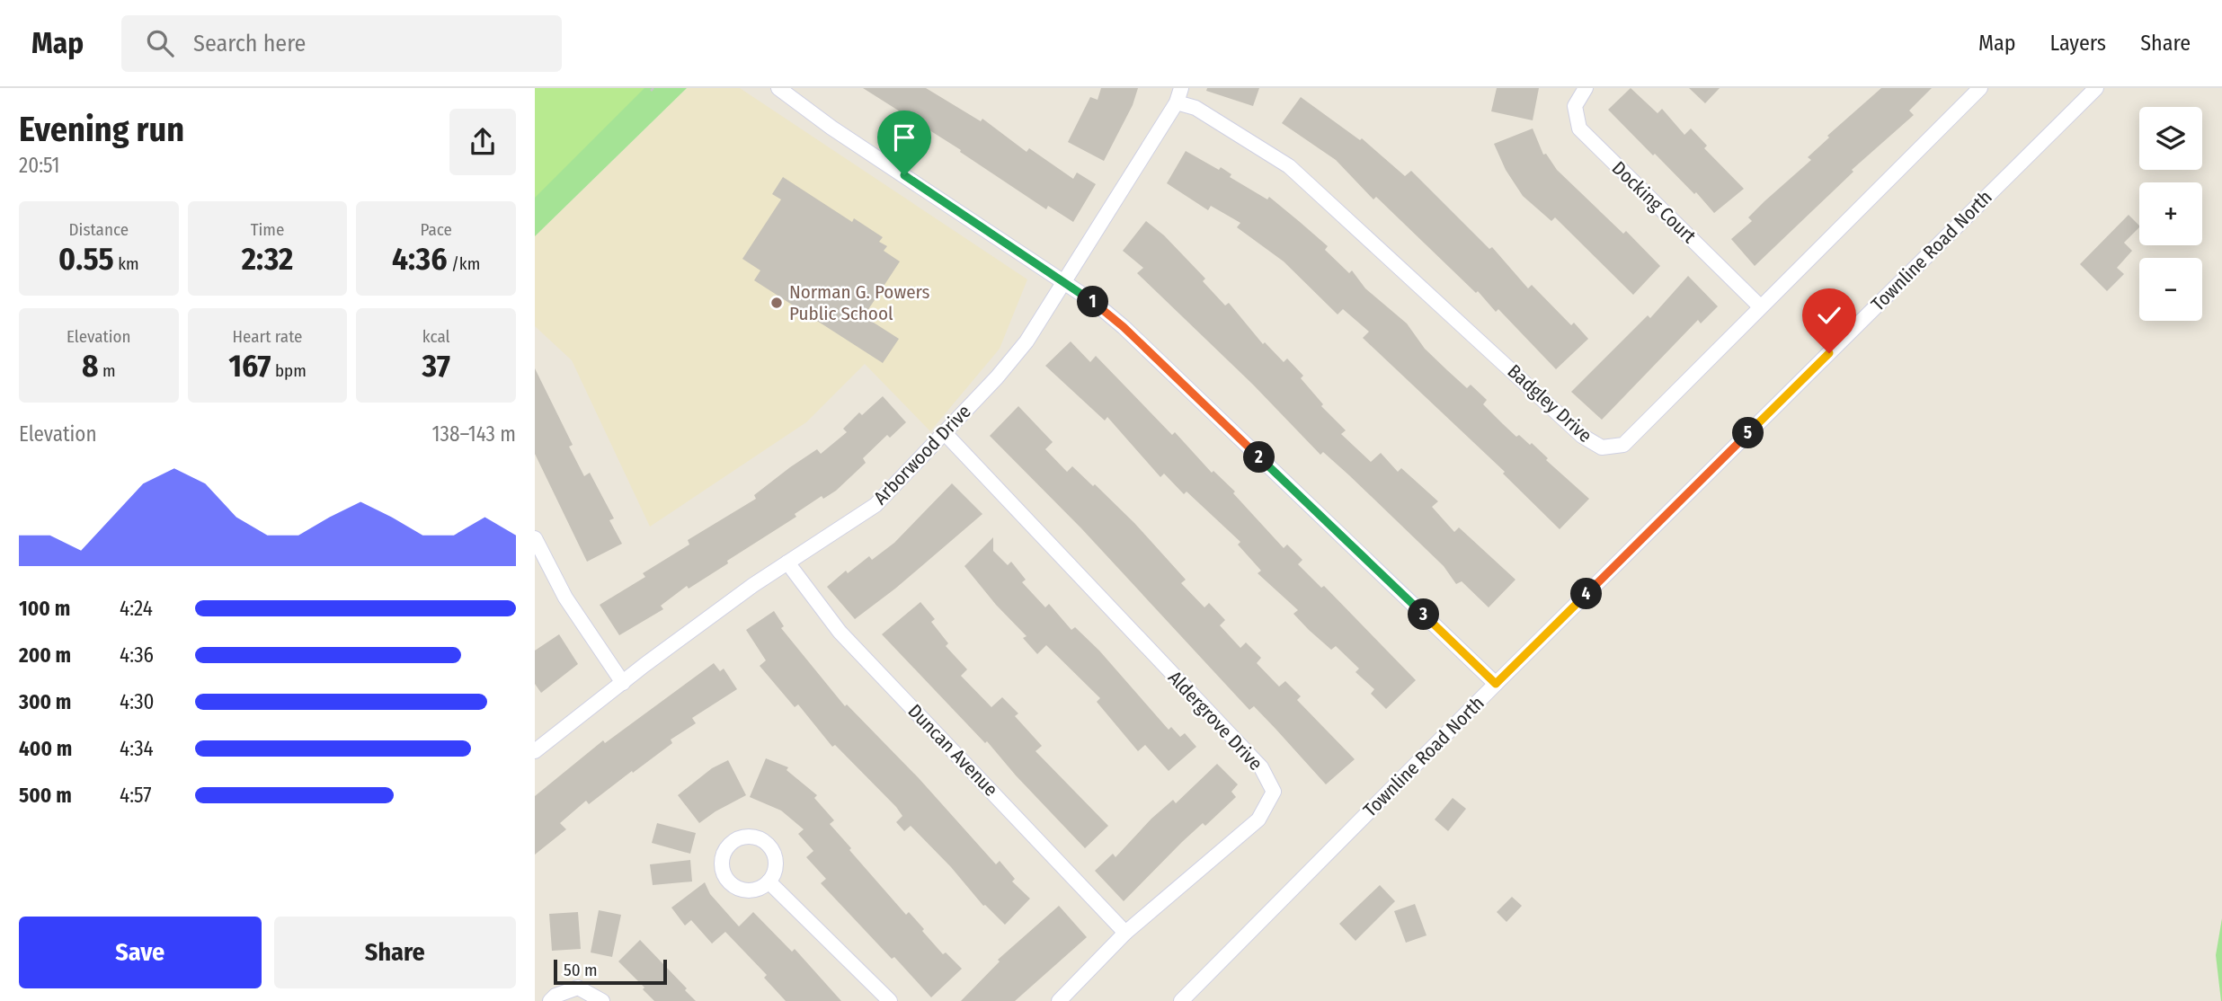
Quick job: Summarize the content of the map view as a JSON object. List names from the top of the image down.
{
  "streets": {
    "street": [
      "Docking Court",
      "Townline Road North",
      "Badgley Drive",
      "Arborwood Drive",
      "Aldergrove Drive",
      "Duncan Avenue"
    ]
  },
  "crossings": [
    ["Docking Court", "Badgley Drive"],
    ["Badgley Drive", "Arborwood Drive"],
    ["Arborwood Drive", "Aldergrove Drive"],
    ["Arborwood Drive", "Duncan Avenue"],
    ["Aldergrove Drive", "Duncan Avenue"]
  ],
  "places": ["Norman G. Powers Public School"],
  "scale_bar": "50 m",
  "page": {
    "header": "Map",
    "search": "Search here",
    "nav": ["Map", "Layers", "Share"],
    "heading": ["Evening run", "20:51"],
    "map_buttons": ["+", "−"],
    "stats": [
      ["Distance", "0.55 km"],
      ["Time", "2:32"],
      ["Pace", "4:36 /km"],
      ["Elevation", "8 m"],
      ["Heart rate", "167 bpm"],
      ["kcal", "37"]
    ],
    "pins": [
      "1",
      "5",
      "2",
      "4",
      "3"
    ],
    "chart": ["Elevation", "138–143 m"],
    "list": [
      {
        "name": "100 m",
        "note": "4:24"
      },
      {
        "name": "200 m",
        "note": "4:36"
      },
      {
        "name": "300 m",
        "note": "4:30"
      },
      {
        "name": "400 m",
        "note": "4:34"
      },
      {
        "name": "500 m",
        "note": "4:57"
      }
    ],
    "buttons": ["Save", "Share"],
    "scale": "50 m"
  }
}
